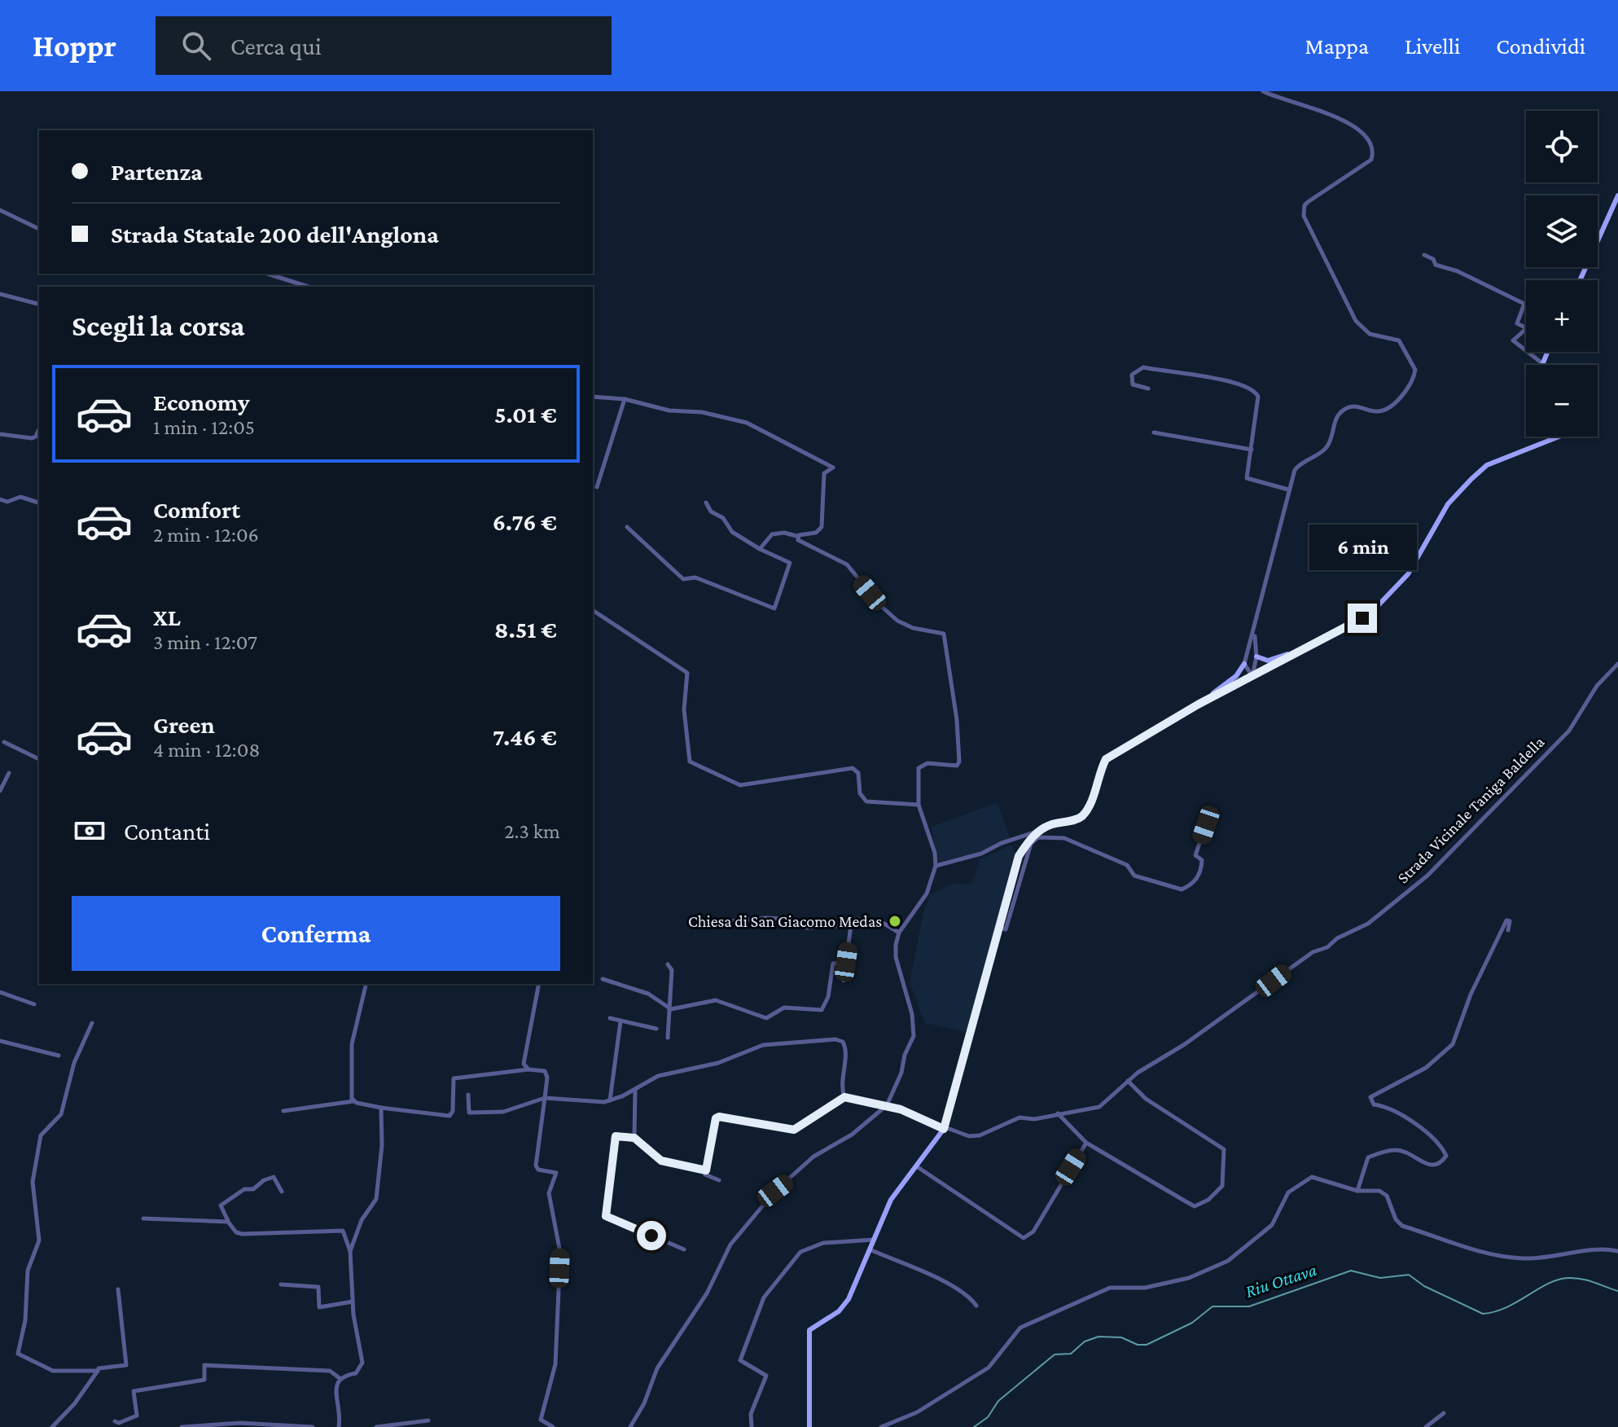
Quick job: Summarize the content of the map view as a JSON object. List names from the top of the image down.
{
  "streets": {
    "street": ["Strada Vicinale Taniga Baldella"]
  },
  "water": ["Riu Ottava"],
  "places": ["Chiesa di San Giacomo Medas"],
  "page": {
    "header": "Hoppr",
    "search": "Cerca qui",
    "nav": ["Mappa", "Livelli", "Condividi"],
    "map_buttons": ["+", "−"],
    "banner": ["Partenza", "Strada Statale 200 dell'Anglona"],
    "heading": "Scegli la corsa",
    "list": [
      {
        "name": "Economy",
        "note": "1 min · 12:05",
        "value": "5.01 €"
      },
      {
        "name": "Comfort",
        "note": "2 min · 12:06",
        "value": "6.76 €"
      },
      {
        "name": "XL",
        "note": "3 min · 12:07",
        "value": "8.51 €"
      },
      {
        "name": "Green",
        "note": "4 min · 12:08",
        "value": "7.46 €"
      }
    ],
    "bubble": "6 min",
    "pay": ["Contanti", "2.3 km"],
    "buttons": "Conferma"
  }
}
